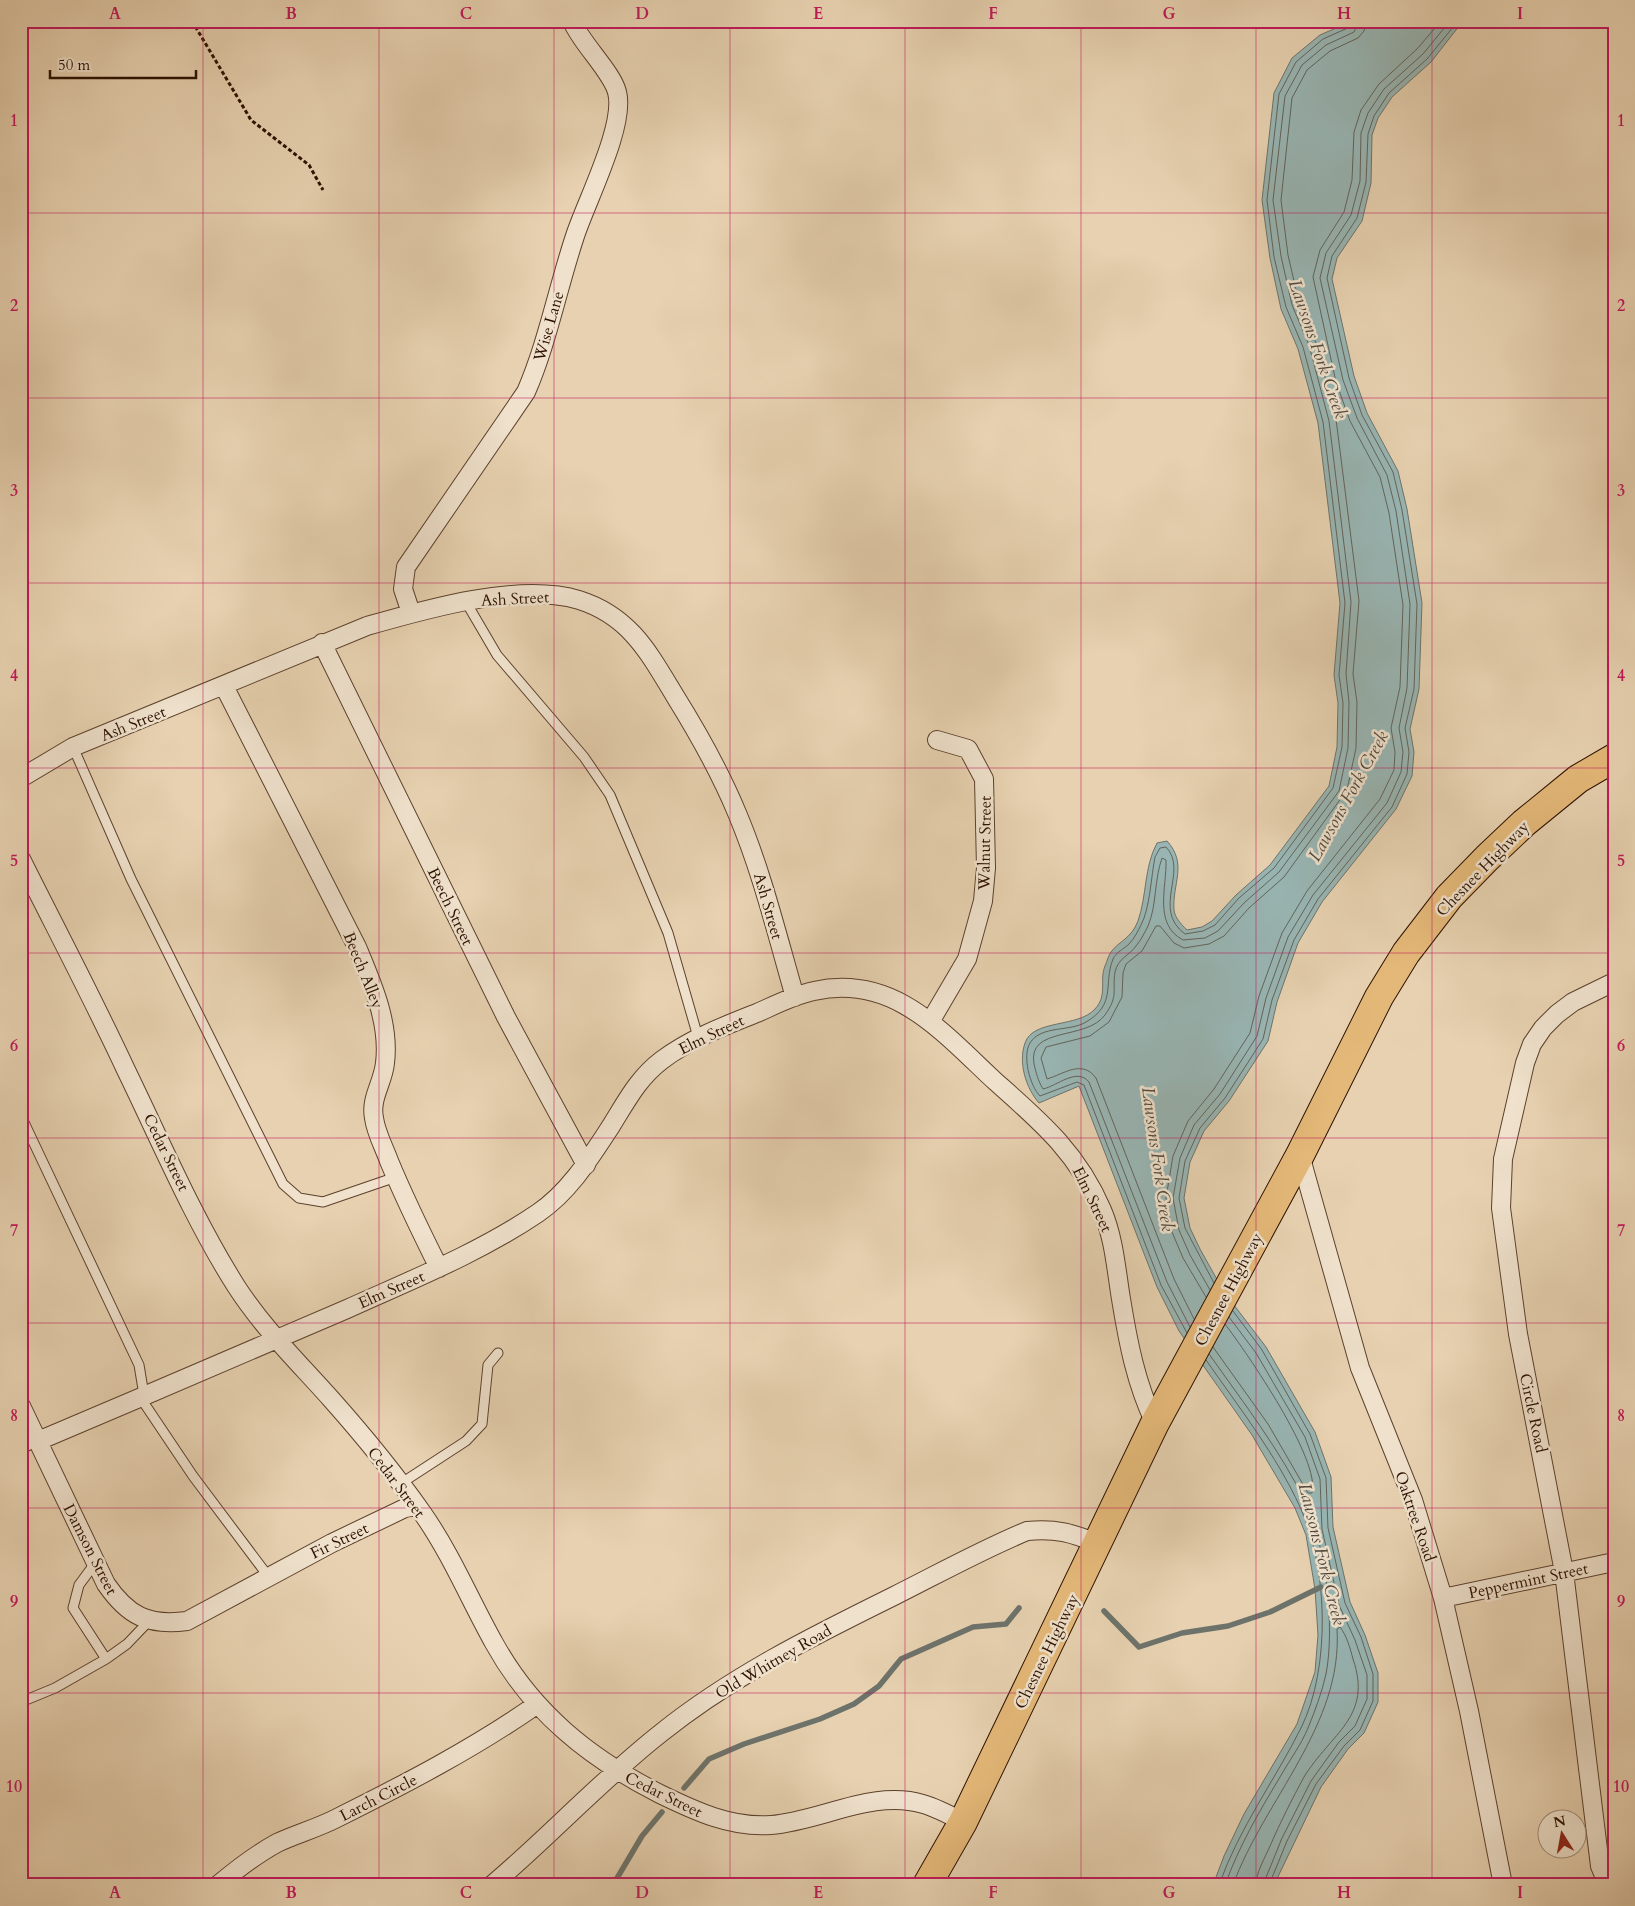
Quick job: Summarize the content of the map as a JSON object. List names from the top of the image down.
{
  "streets": {
    "main road": ["Chesnee Highway"],
    "street": [
      "Wise Lane",
      "Ash Street",
      "Walnut Street",
      "Beech Street",
      "Beech Alley",
      "Elm Street",
      "Cedar Street",
      "Circle Road",
      "Oaktree Road",
      "Fir Street",
      "Damson Street",
      "Peppermint Street",
      "Old Whitney Road",
      "Larch Circle"
    ]
  },
  "crossings": [
    ["Wise Lane", "Ash Street"],
    ["Ash Street", "Beech Street"],
    ["Ash Street", "Beech Alley"],
    ["Ash Street", "Elm Street"],
    ["Walnut Street", "Elm Street"],
    ["Chesnee Highway", "Elm Street"],
    ["Chesnee Highway", "Cedar Street"],
    ["Chesnee Highway", "Oaktree Road"],
    ["Chesnee Highway", "Old Whitney Road"],
    ["Beech Street", "Elm Street"],
    ["Beech Alley", "Elm Street"],
    ["Elm Street", "Cedar Street"],
    ["Elm Street", "Damson Street"],
    ["Cedar Street", "Fir Street"],
    ["Cedar Street", "Old Whitney Road"],
    ["Cedar Street", "Larch Circle"],
    ["Circle Road", "Peppermint Street"],
    ["Oaktree Road", "Peppermint Street"],
    ["Fir Street", "Damson Street"]
  ],
  "water": ["Lawsons Fork Creek"],
  "scale_bar": "50 m",
  "north": "top",
  "grid": {
    "columns": [
      "A",
      "B",
      "C",
      "D",
      "E",
      "F",
      "G",
      "H",
      "I"
    ],
    "rows": [
      "1",
      "2",
      "3",
      "4",
      "5",
      "6",
      "7",
      "8",
      "9",
      "10"
    ]
  }
}
